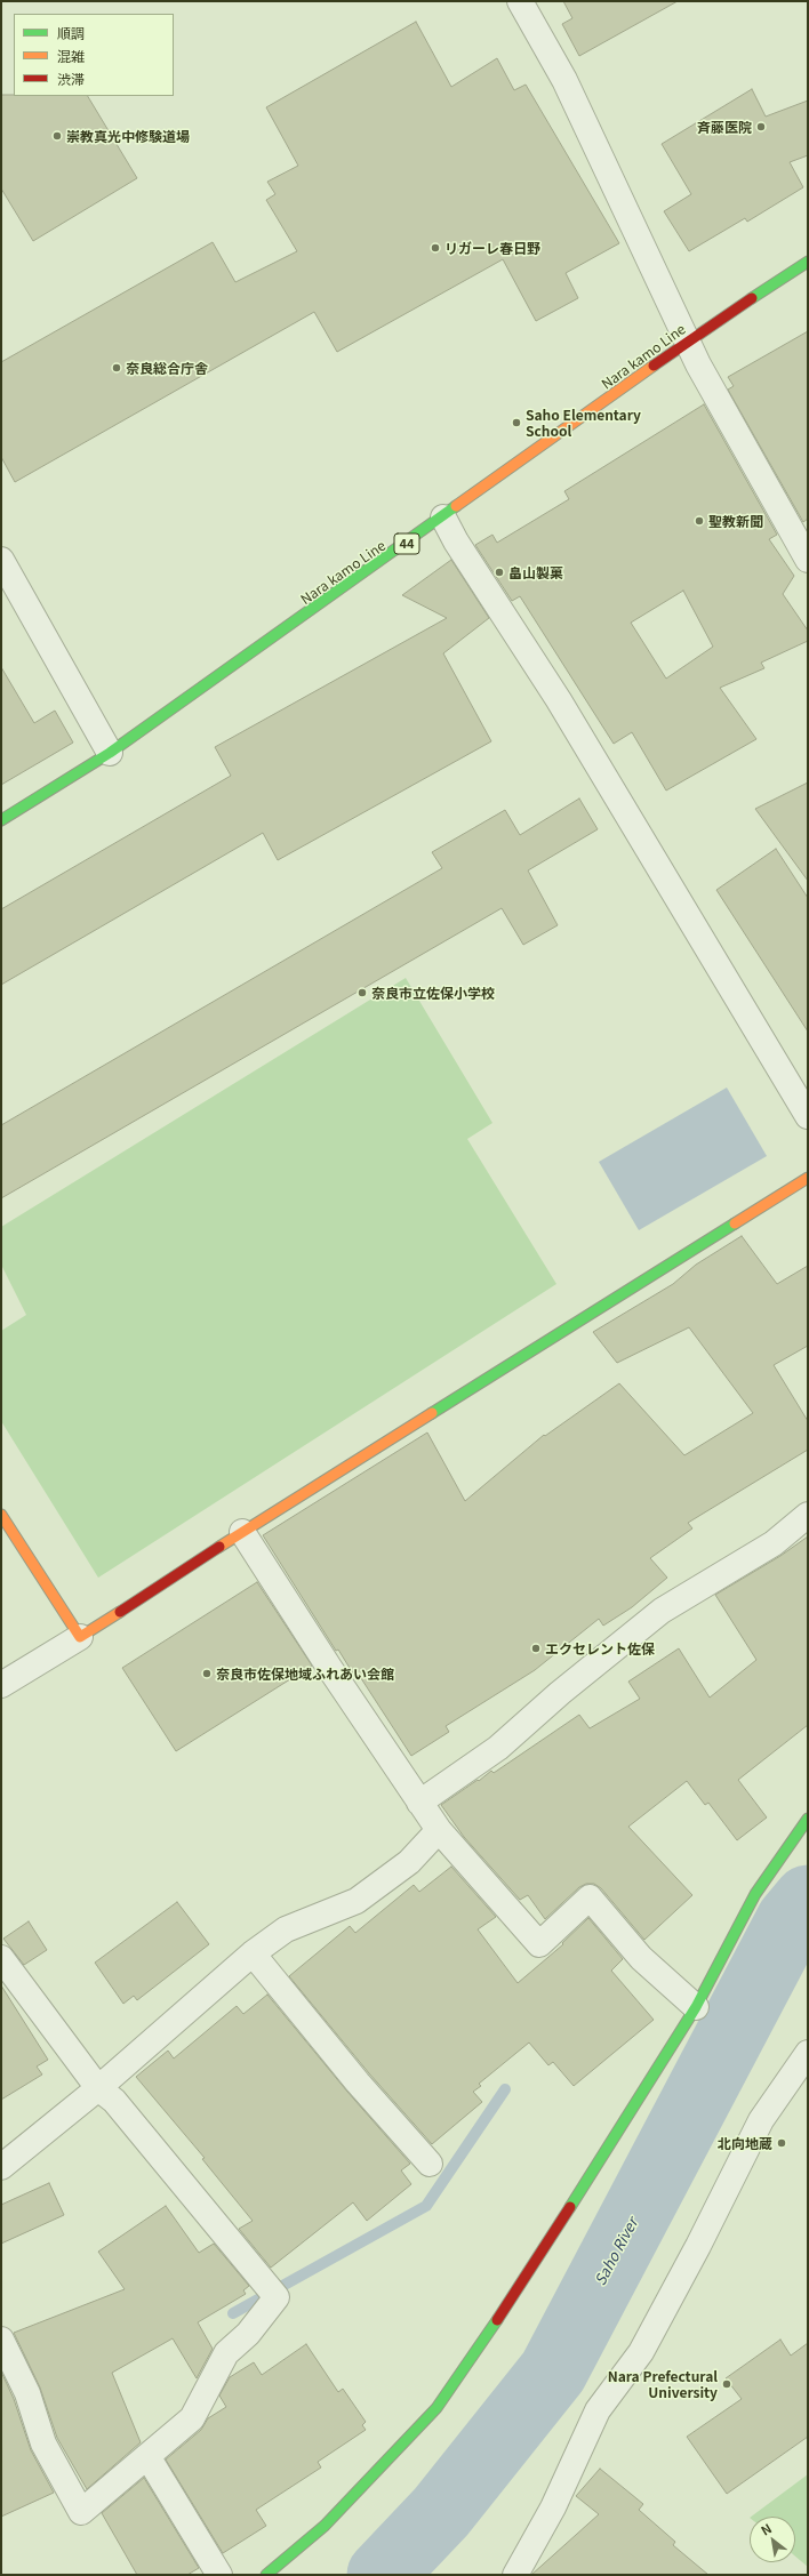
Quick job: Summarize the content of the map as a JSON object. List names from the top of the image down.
{
  "streets": {
    "street": ["Nara kamo Line", "44"]
  },
  "water": ["Saho River"],
  "places": [
    "斉藤医院",
    "崇教真光中修験道場",
    "リガーレ春日野",
    "奈良総合庁舎",
    "Saho Elementary School",
    "聖教新聞",
    "畠山製菓",
    "奈良市立佐保小学校",
    "エクセレント佐保",
    "奈良市佐保地域ふれあい会館",
    "北向地蔵",
    "Nara Prefectural University"
  ],
  "legend": ["順調", "混雑", "渋滞"],
  "north": "top left"
}
